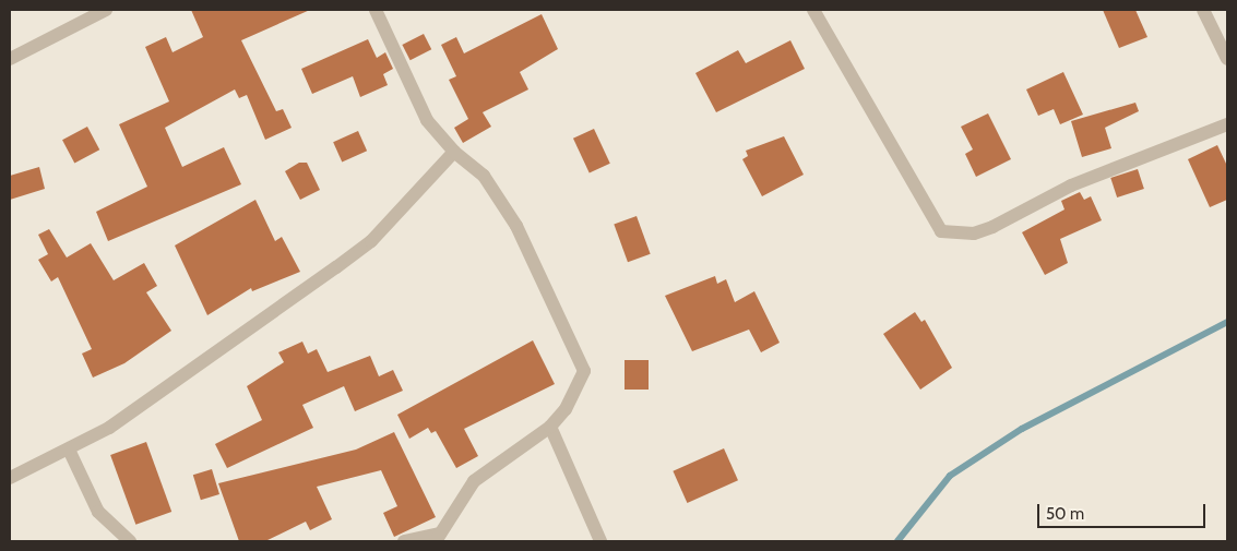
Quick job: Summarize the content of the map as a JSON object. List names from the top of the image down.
{
  "scale_bar": "50 m"
}
